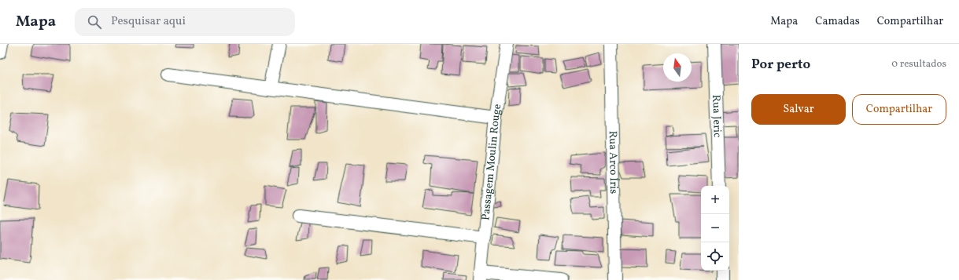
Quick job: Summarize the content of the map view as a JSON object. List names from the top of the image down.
{
  "streets": {
    "street": ["Rua Jeric", "Passagem Moulin Rouge", "Rua Arco Íris"]
  },
  "north": "top",
  "page": {
    "header": "Mapa",
    "search": "Pesquisar aqui",
    "nav": ["Mapa", "Camadas", "Compartilhar"],
    "heading": ["Por perto", "0 resultados"],
    "buttons": ["Salvar", "Compartilhar"],
    "map_buttons": ["+", "−"]
  }
}
